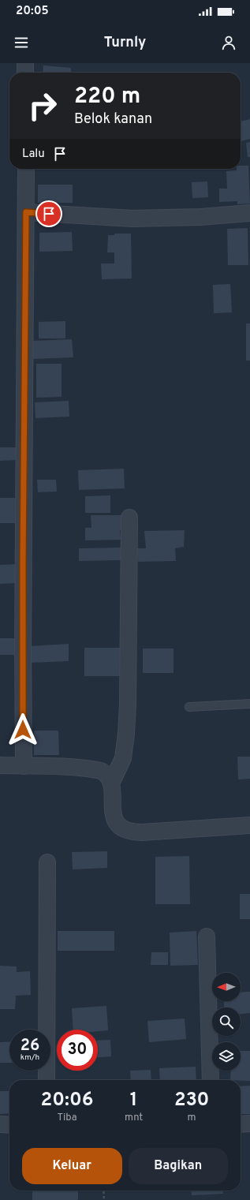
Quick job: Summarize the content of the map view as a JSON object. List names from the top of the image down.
{
  "north": "left",
  "page": {
    "status": "20:05",
    "header": "Turnly",
    "turn": ["220 m", "Belok kanan"],
    "then": "Lalu",
    "speed": "26 km/h",
    "limit": "30",
    "eta": [
      "20:06",
      "Tiba",
      "1",
      "mnt",
      "230",
      "m"
    ],
    "buttons": ["Keluar", "Bagikan"]
  }
}
